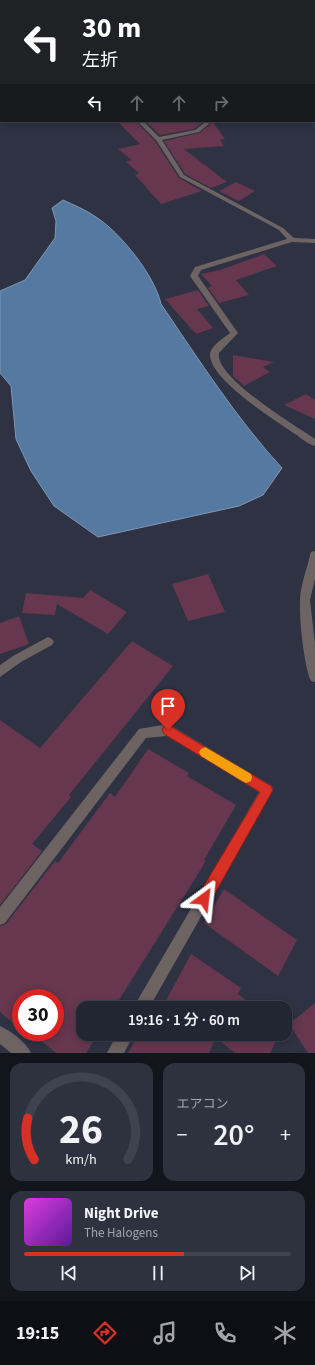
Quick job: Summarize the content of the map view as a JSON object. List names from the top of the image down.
{
  "page": {
    "turn": ["30 m", "左折"],
    "limit": "30",
    "trip": "19:16 · 1 分 · 60 m",
    "tile": "エアコン",
    "heat": ["−", "20°", "+"],
    "song": ["Night Drive", "The Halogens"],
    "tabs": "19:15",
    "gauge": ["26", "km/h"]
  }
}
